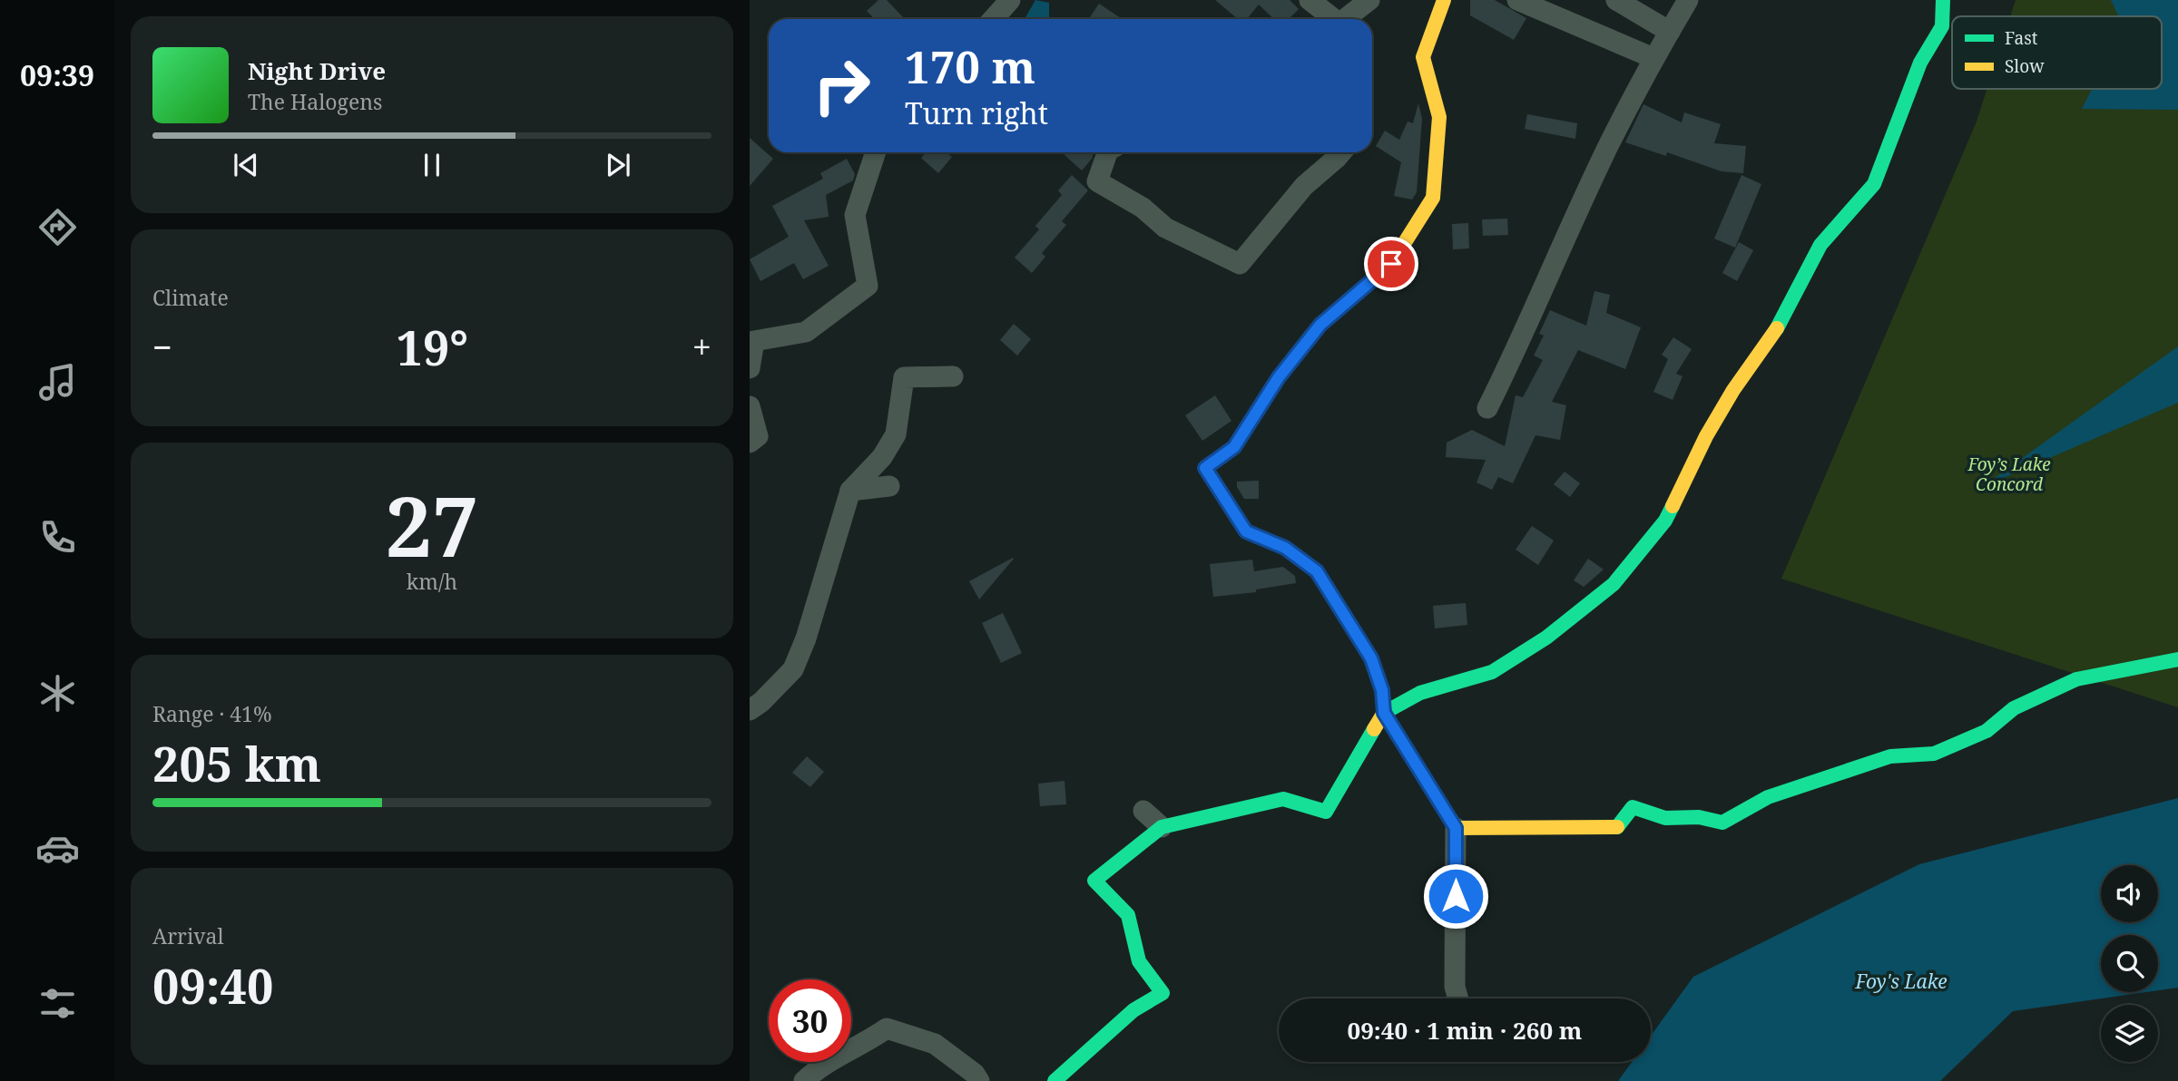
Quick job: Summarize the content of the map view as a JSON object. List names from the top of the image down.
{
  "water": ["Foy's Lake"],
  "parks": ["Foy’s Lake Concord"],
  "legend": ["Fast", "Slow"],
  "page": {
    "tabs": "09:39",
    "turn": ["170 m", "Turn right"],
    "song": ["Night Drive", "The Halogens"],
    "tile": [
      "Climate",
      ["27", "km/h"],
      ["Range · 41%", "205 km"],
      ["Arrival", "09:40"]
    ],
    "heat": ["−", "19°", "+"],
    "limit": "30",
    "trip": "09:40 · 1 min · 260 m"
  }
}
